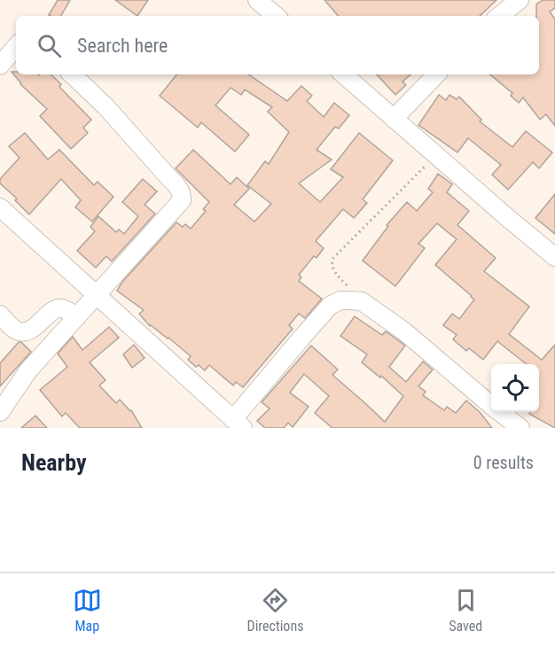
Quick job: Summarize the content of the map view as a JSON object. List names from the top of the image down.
{
  "page": {
    "search": "Search here",
    "heading": ["Nearby", "0 results"],
    "nav": ["Map", "Directions", "Saved"]
  }
}
